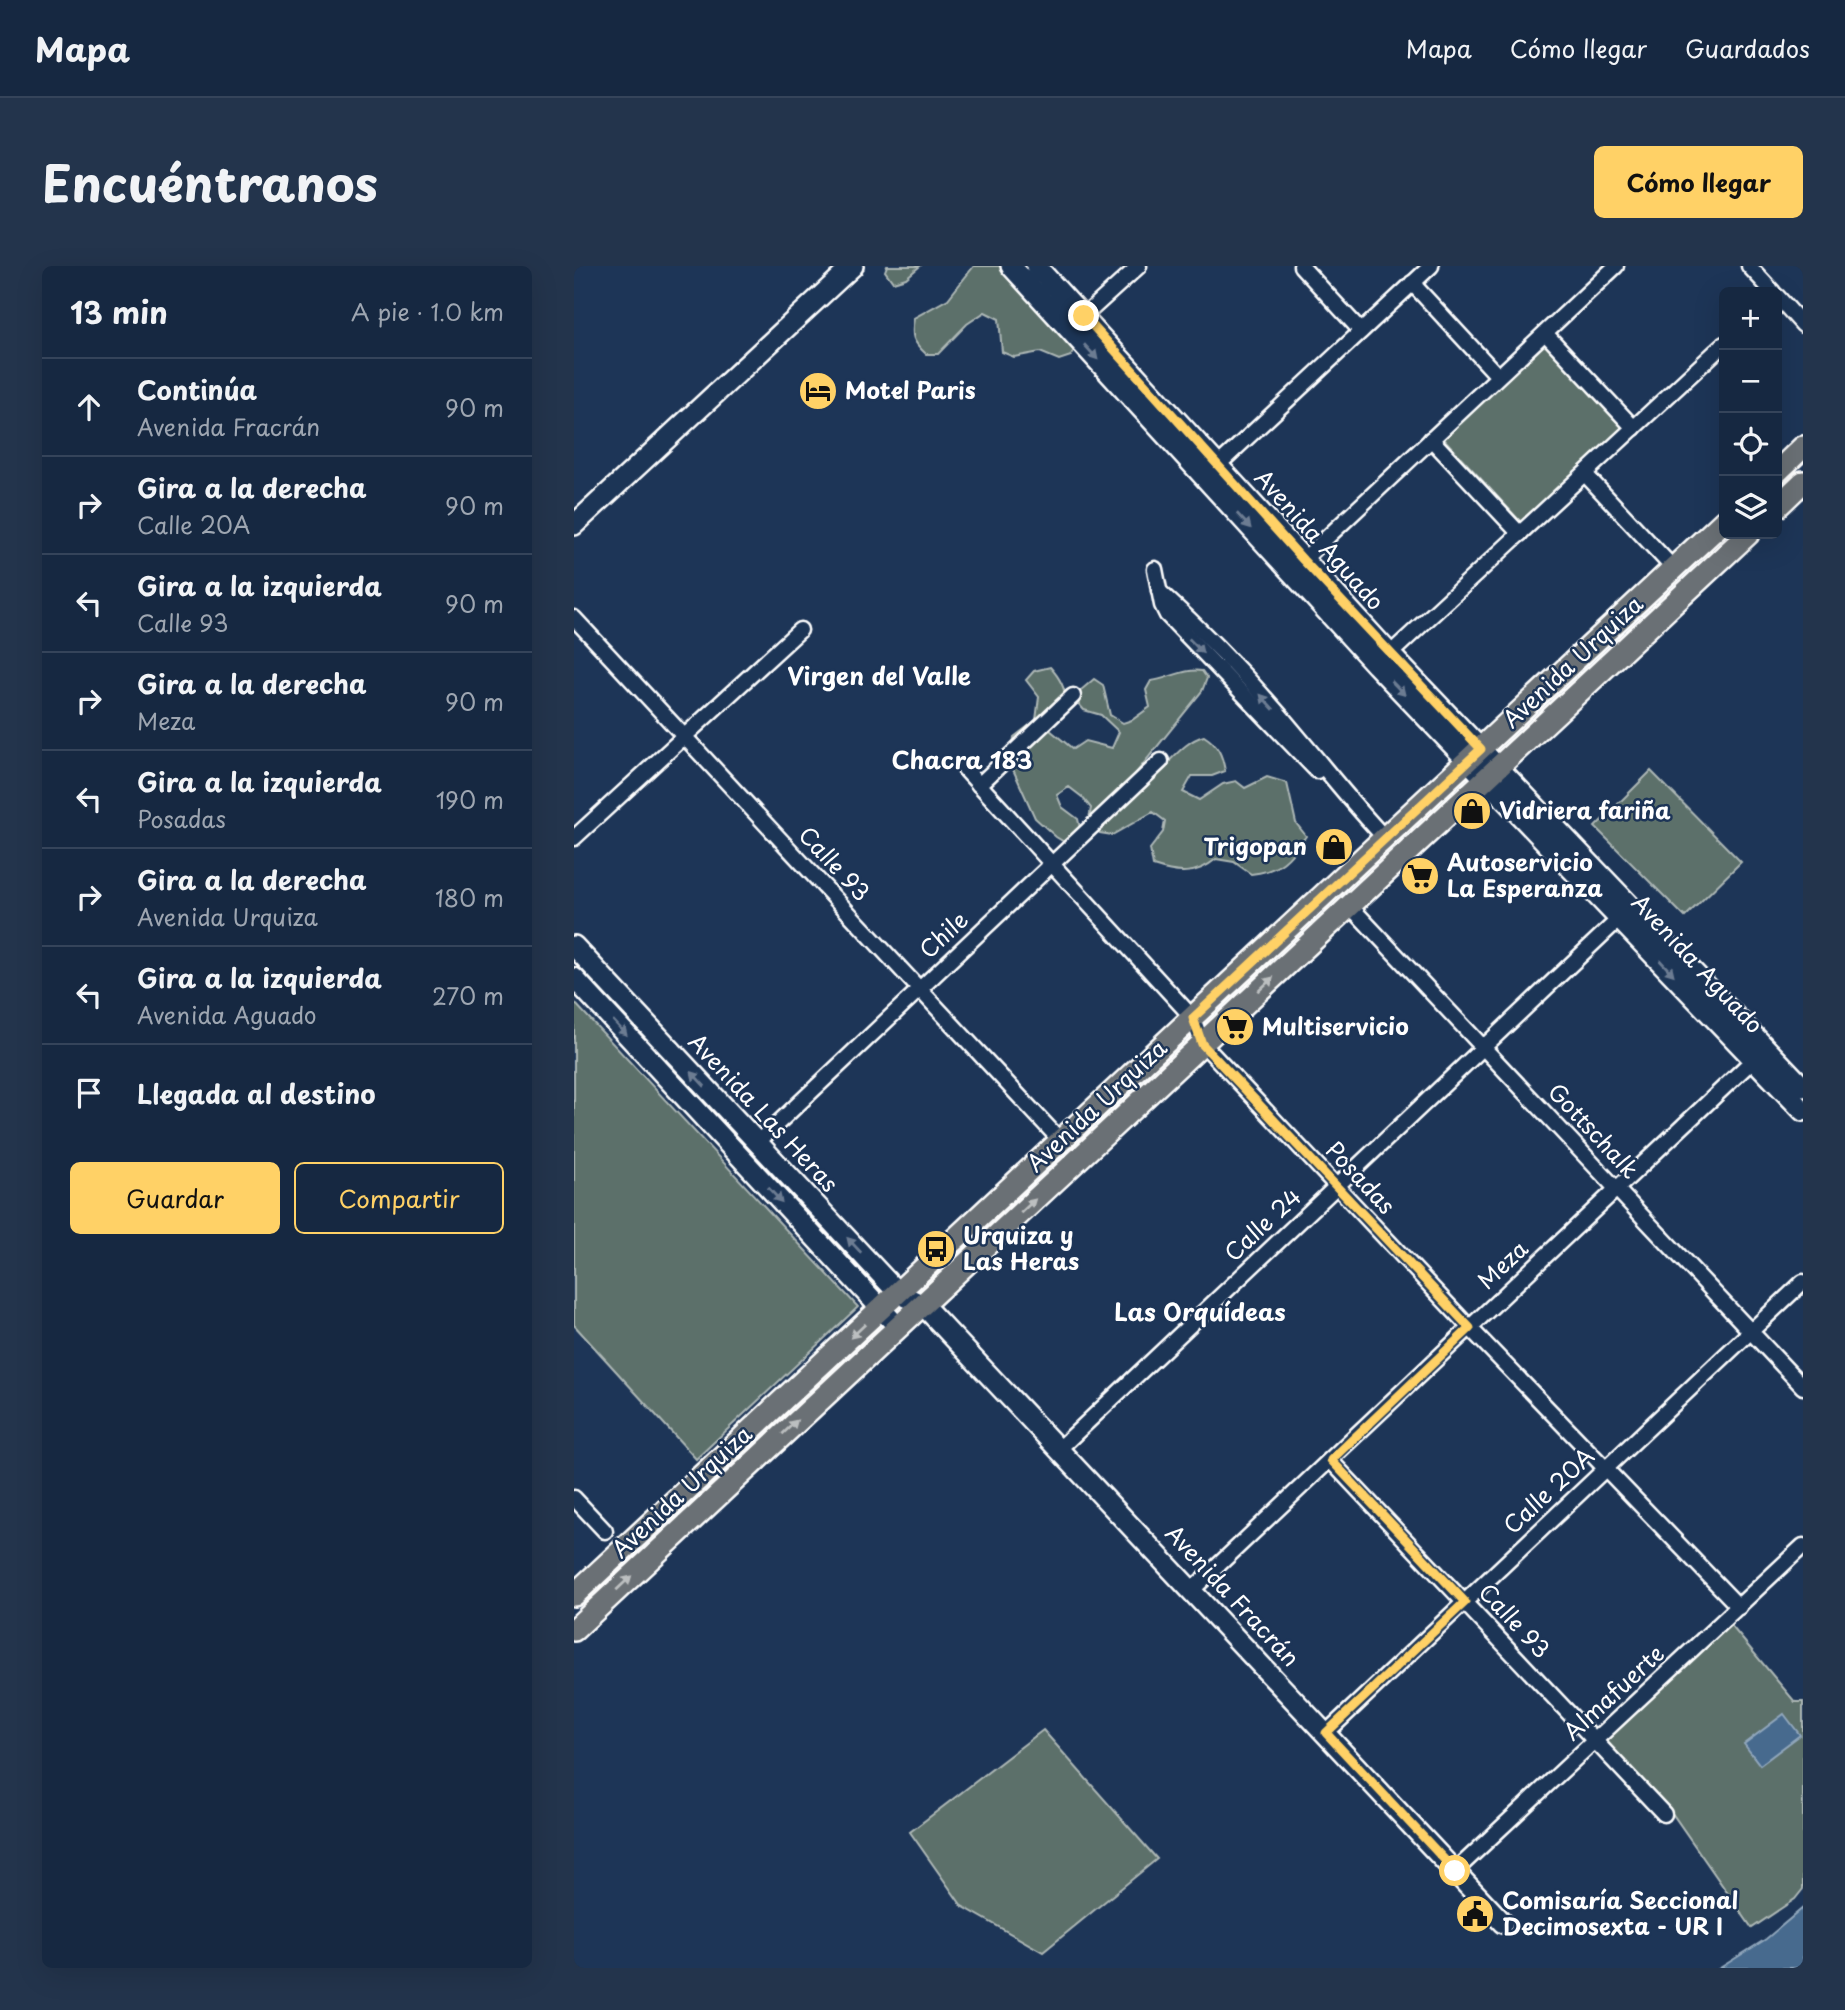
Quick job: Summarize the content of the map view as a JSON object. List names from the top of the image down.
{
  "streets": {
    "main road": [
      "Avenida Aguado",
      "Avenida Urquiza",
      "Avenida Las Heras",
      "Avenida Fracrán"
    ],
    "street": [
      "Calle 93",
      "Chile",
      "Gottschalk",
      "Posadas",
      "Calle 24",
      "Meza",
      "Calle 20A",
      "Almafuerte"
    ]
  },
  "crossings": [
    ["Avenida Aguado", "Avenida Urquiza"],
    ["Avenida Aguado", "Calle 24"],
    ["Avenida Aguado", "Meza"],
    ["Avenida Urquiza", "Calle 93"],
    ["Avenida Urquiza", "Avenida Las Heras"],
    ["Avenida Urquiza", "Gottschalk"],
    ["Avenida Urquiza", "Posadas"],
    ["Avenida Urquiza", "Avenida Fracrán"],
    ["Calle 93", "Chile"],
    ["Calle 93", "Meza"],
    ["Calle 93", "Calle 20A"],
    ["Calle 93", "Almafuerte"],
    ["Chile", "Avenida Las Heras"],
    ["Chile", "Posadas"],
    ["Avenida Las Heras", "Avenida Fracrán"],
    ["Gottschalk", "Calle 24"],
    ["Gottschalk", "Meza"],
    ["Gottschalk", "Calle 20A"],
    ["Posadas", "Calle 24"],
    ["Posadas", "Meza"],
    ["Posadas", "Calle 20A"],
    ["Posadas", "Almafuerte"],
    ["Calle 24", "Avenida Fracrán"],
    ["Meza", "Avenida Fracrán"],
    ["Calle 20A", "Avenida Fracrán"],
    ["Avenida Fracrán", "Almafuerte"]
  ],
  "districts": ["Virgen del Valle", "Chacra 183", "Las Orquídeas"],
  "places": {
    "hotel": ["Motel Paris"],
    "shop": ["Vidriera fariña", "Trigopan"],
    "supermarket": ["Autoservicio La Esperanza", "Multiservicio"],
    "bus stop": ["Urquiza y Las Heras"],
    "public building": ["Comisaría Seccional Decimosexta - UR I"]
  },
  "page": {
    "header": "Mapa",
    "nav": ["Mapa", "Cómo llegar", "Guardados"],
    "title": "Encuéntranos",
    "buttons": [
      "Cómo llegar",
      ["Guardar", "Compartir"]
    ],
    "heading": ["13 min", "A pie · 1.0 km"],
    "map_buttons": ["+", "−"],
    "list": [
      ["Continúa", "Avenida Fracrán", "90 m"],
      ["Gira a la derecha", "Calle 20A", "90 m"],
      ["Gira a la izquierda", "Calle 93", "90 m"],
      ["Gira a la derecha", "Meza", "90 m"],
      ["Gira a la izquierda", "Posadas", "190 m"],
      ["Gira a la derecha", "Avenida Urquiza", "180 m"],
      ["Gira a la izquierda", "Avenida Aguado", "270 m"],
      "Llegada al destino"
    ]
  }
}
